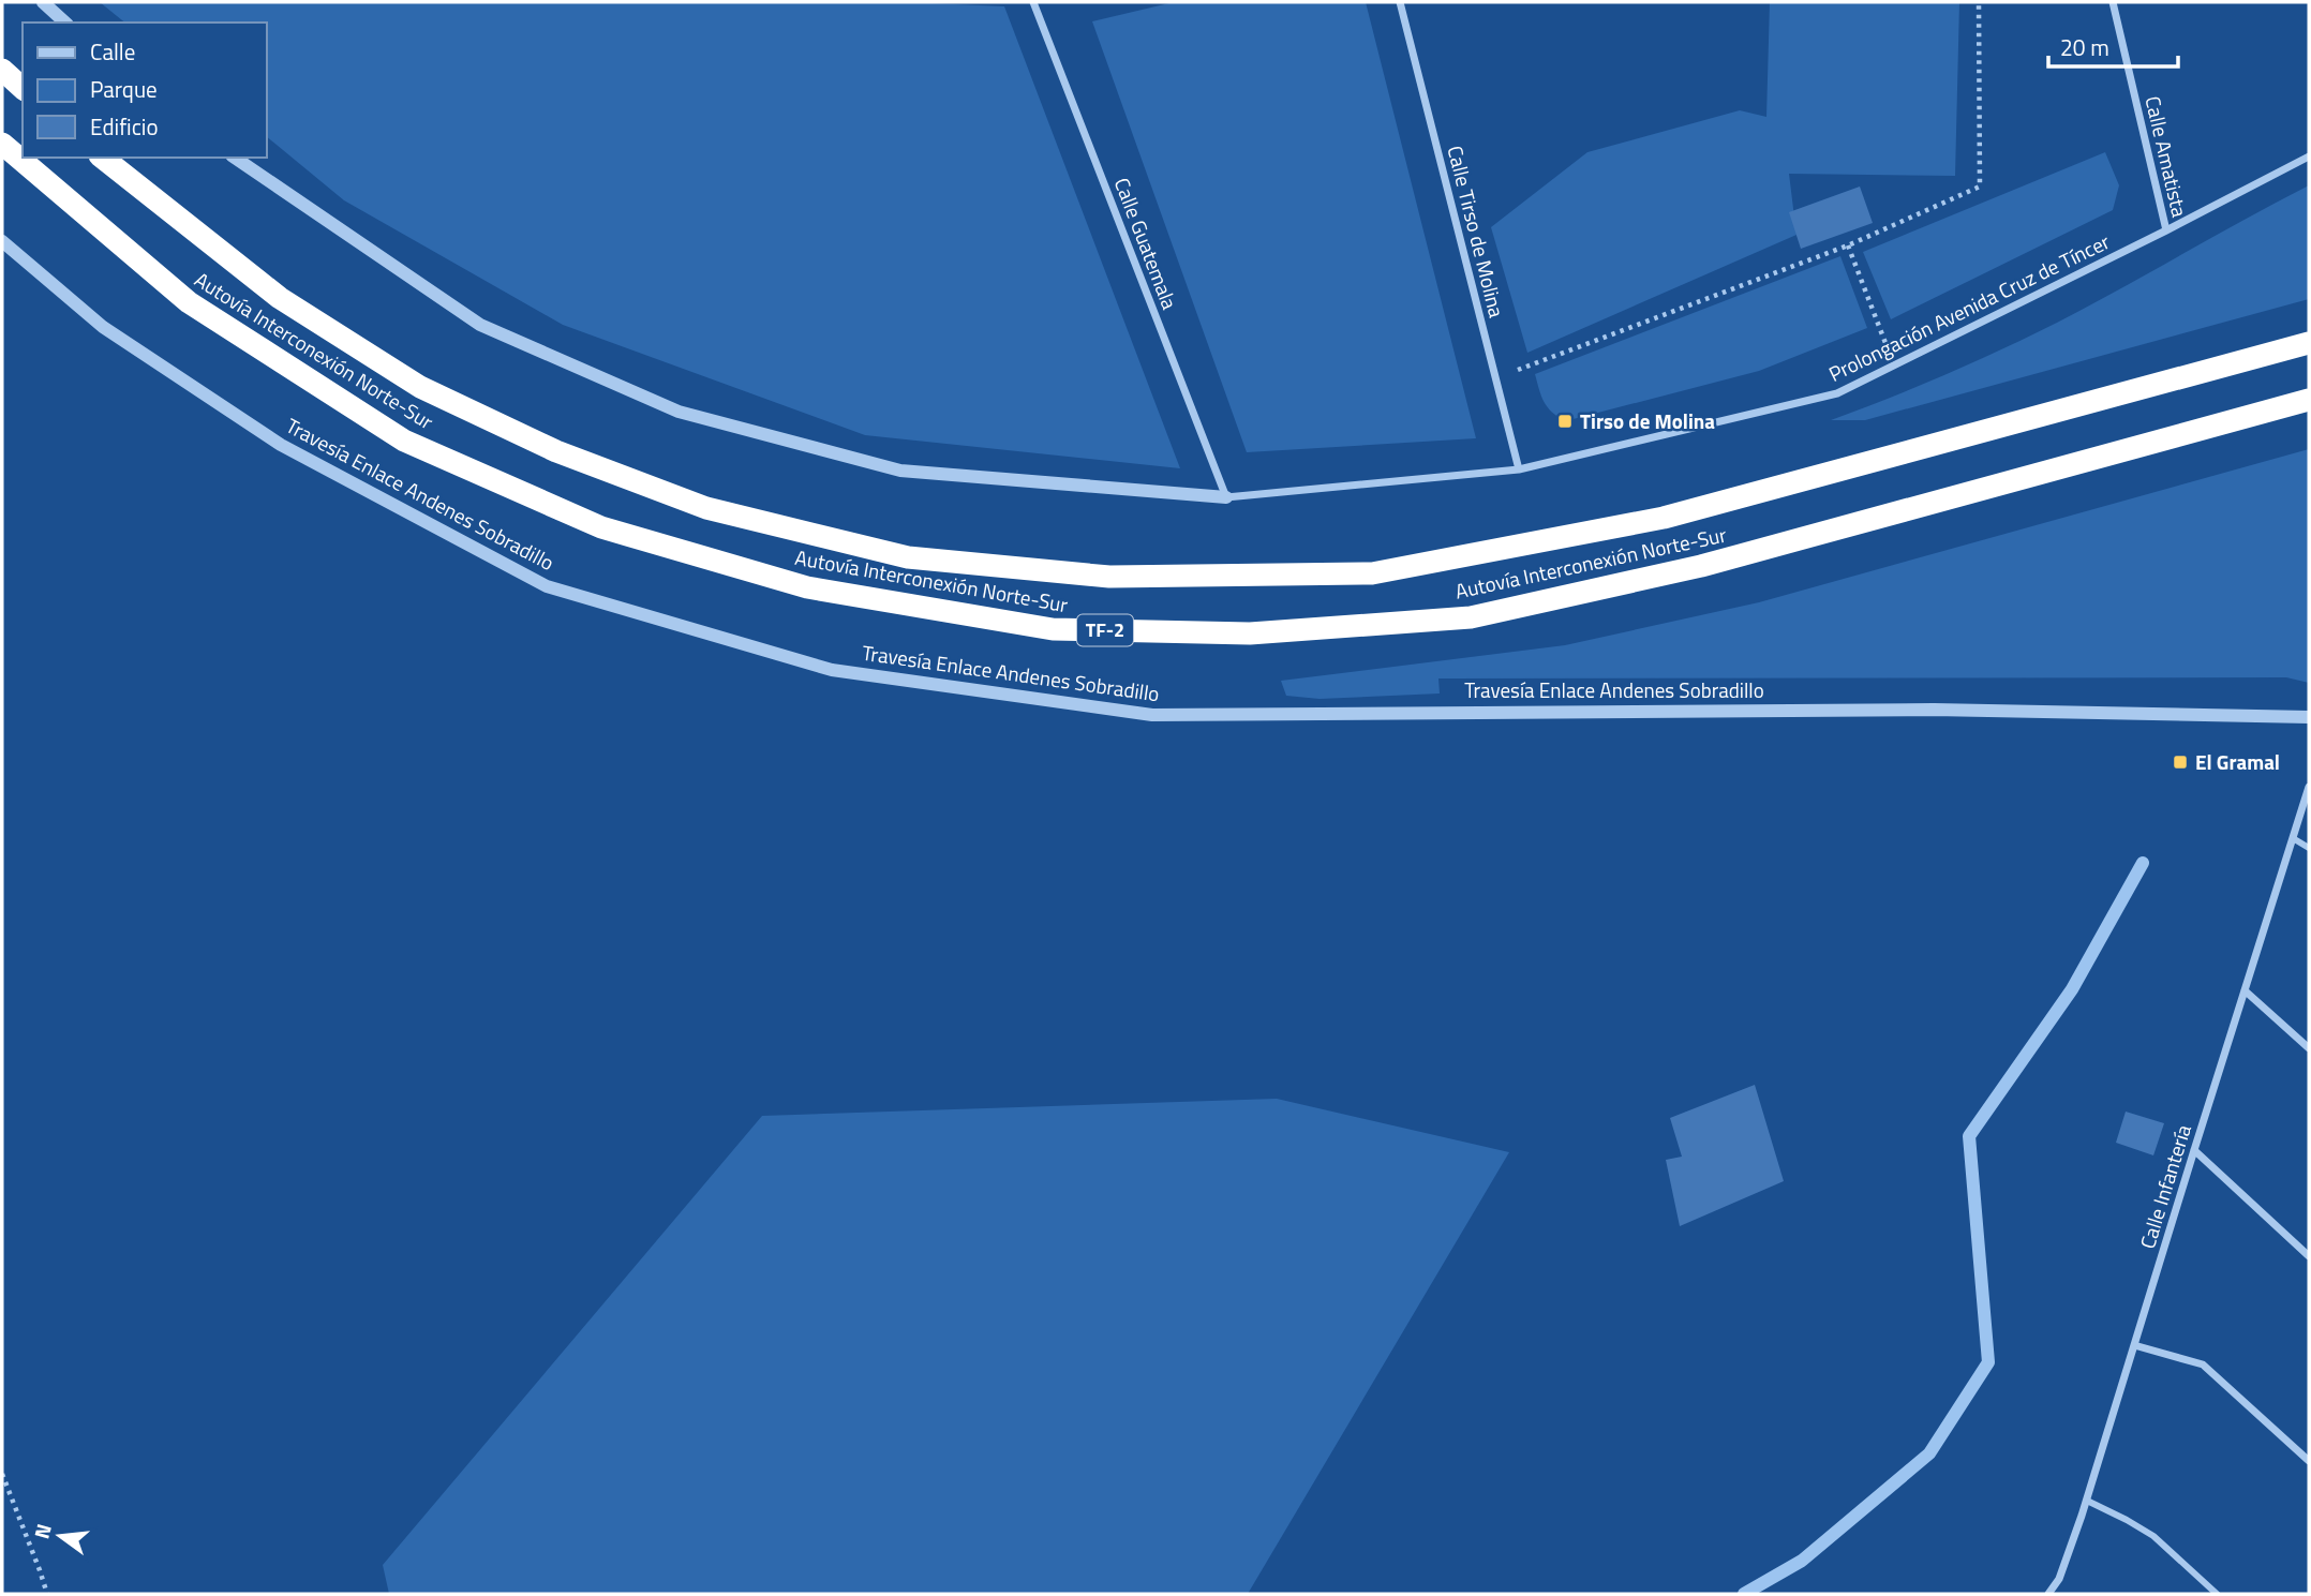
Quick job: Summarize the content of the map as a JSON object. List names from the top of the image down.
{
  "streets": {
    "highway": ["Autovía Interconexión Norte-Sur", "TF-2"],
    "street": [
      "Calle Amatista",
      "Calle Tirso de Molina",
      "Calle Guatemala",
      "Prolongación Avenida Cruz de Tíncer",
      "Travesía Enlace Andenes Sobradillo",
      "Calle Infantería"
    ]
  },
  "crossings": [
    ["Calle Amatista", "Prolongación Avenida Cruz de Tíncer"],
    ["Calle Tirso de Molina", "Prolongación Avenida Cruz de Tíncer"],
    ["Calle Guatemala", "Prolongación Avenida Cruz de Tíncer"]
  ],
  "places": {
    "transit": ["Tirso de Molina", "El Gramal"]
  },
  "legend": ["Calle", "Parque", "Edificio"],
  "scale_bar": "20 m",
  "north": "left"
}
